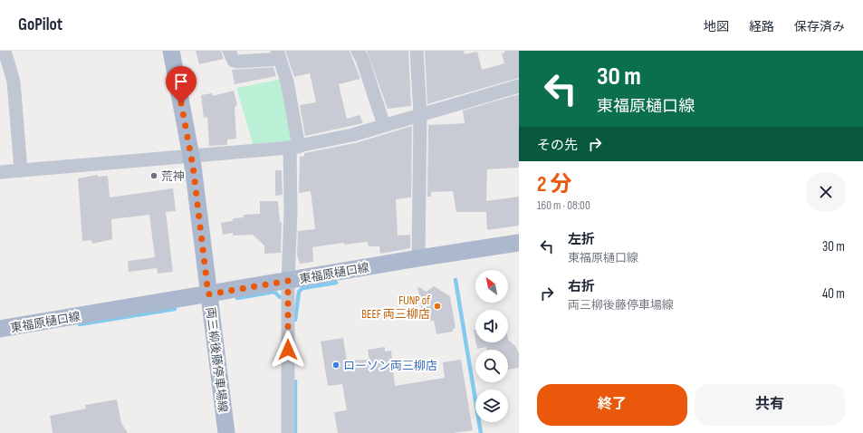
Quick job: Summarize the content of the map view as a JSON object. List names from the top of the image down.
{
  "streets": {
    "main road": ["東福原樋口線", "両三柳後藤停車場線"]
  },
  "crossings": [
    ["東福原樋口線", "両三柳後藤停車場線"]
  ],
  "places": ["荒神", "FUNP of BEEF 両三柳店", "ローソン両三柳店"],
  "north": "top left",
  "page": {
    "header": "GoPilot",
    "nav": ["地図", "経路", "保存済み"],
    "turn": ["30 m", "東福原樋口線"],
    "then": "その先",
    "heading": ["2 分", "160 m · 08:00"],
    "list": [
      {
        "name": "左折",
        "note": "東福原樋口線",
        "value": "30 m"
      },
      {
        "name": "右折",
        "note": "両三柳後藤停車場線",
        "value": "40 m"
      }
    ],
    "buttons": ["終了", "共有"]
  }
}
